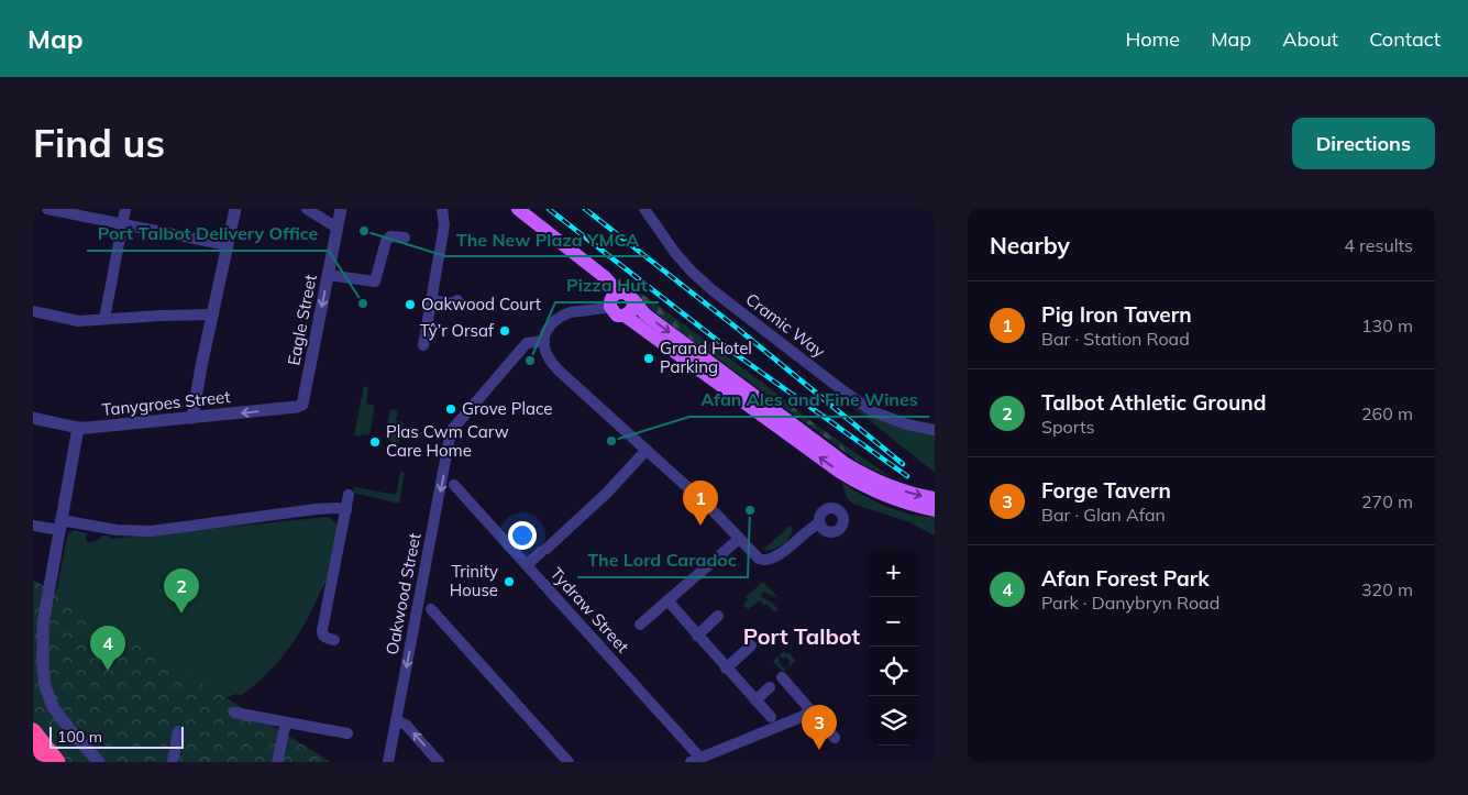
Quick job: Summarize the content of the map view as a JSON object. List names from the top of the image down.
{
  "streets": {
    "street": [
      "Eagle Street",
      "Cramic Way",
      "Tanygroes Street",
      "Oakwood Street",
      "Tydraw Street"
    ]
  },
  "crossings": [
    ["Eagle Street", "Tanygroes Street"]
  ],
  "one_way": ["Oakwood Street"],
  "districts": ["Port Talbot"],
  "places": [
    "The New Plaza YMCA",
    "Port Talbot Delivery Office",
    "Oakwood Court",
    "Tŷ’r Orsaf",
    "Grand Hotel Parking",
    "Pizza Hut",
    "Grove Place",
    "Afan Ales and Fine Wines",
    "Plas Cwm Carw Care Home",
    "The Lord Caradoc",
    "Trinity House"
  ],
  "scale_bar": "100 m",
  "page": {
    "header": "Map",
    "nav": [
      "Home",
      "Map",
      "About",
      "Contact"
    ],
    "buttons": "Directions",
    "title": "Find us",
    "heading": ["Nearby", "4 results"],
    "list": [
      {
        "mark": "1",
        "name": "Pig Iron Tavern",
        "note": "Bar · Station Road",
        "value": "130 m"
      },
      {
        "mark": "2",
        "name": "Talbot Athletic Ground",
        "note": "Sports",
        "value": "260 m"
      },
      {
        "mark": "3",
        "name": "Forge Tavern",
        "note": "Bar · Glan Afan",
        "value": "270 m"
      },
      {
        "mark": "4",
        "name": "Afan Forest Park",
        "note": "Park · Danybryn Road",
        "value": "320 m"
      }
    ],
    "pins": [
      "1",
      "2",
      "4",
      "3"
    ],
    "map_buttons": ["+", "−"],
    "scale": "100 m"
  }
}
